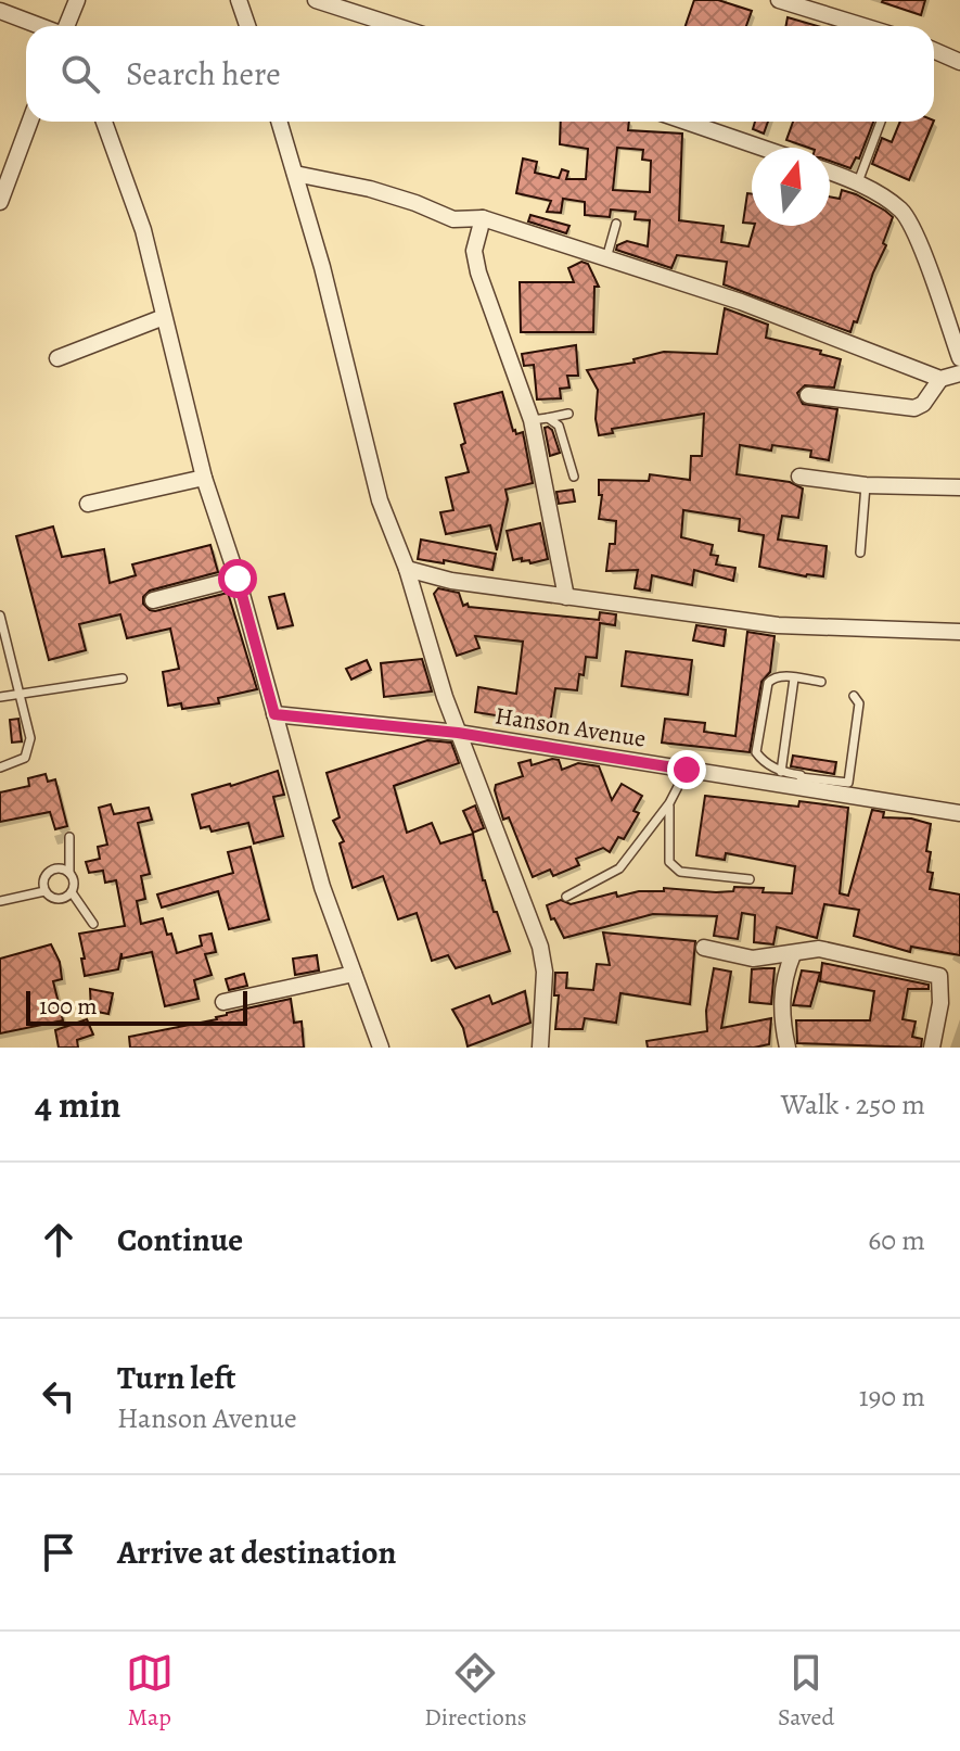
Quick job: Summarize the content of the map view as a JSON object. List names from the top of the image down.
{
  "streets": {
    "street": ["Hanson Avenue"]
  },
  "scale_bar": "100 m",
  "north": "top",
  "page": {
    "search": "Search here",
    "scale": "100 m",
    "heading": ["4 min", "Walk · 250 m"],
    "list": [
      ["Continue", "60 m"],
      ["Turn left", "Hanson Avenue", "190 m"],
      "Arrive at destination"
    ],
    "nav": ["Map", "Directions", "Saved"]
  }
}
